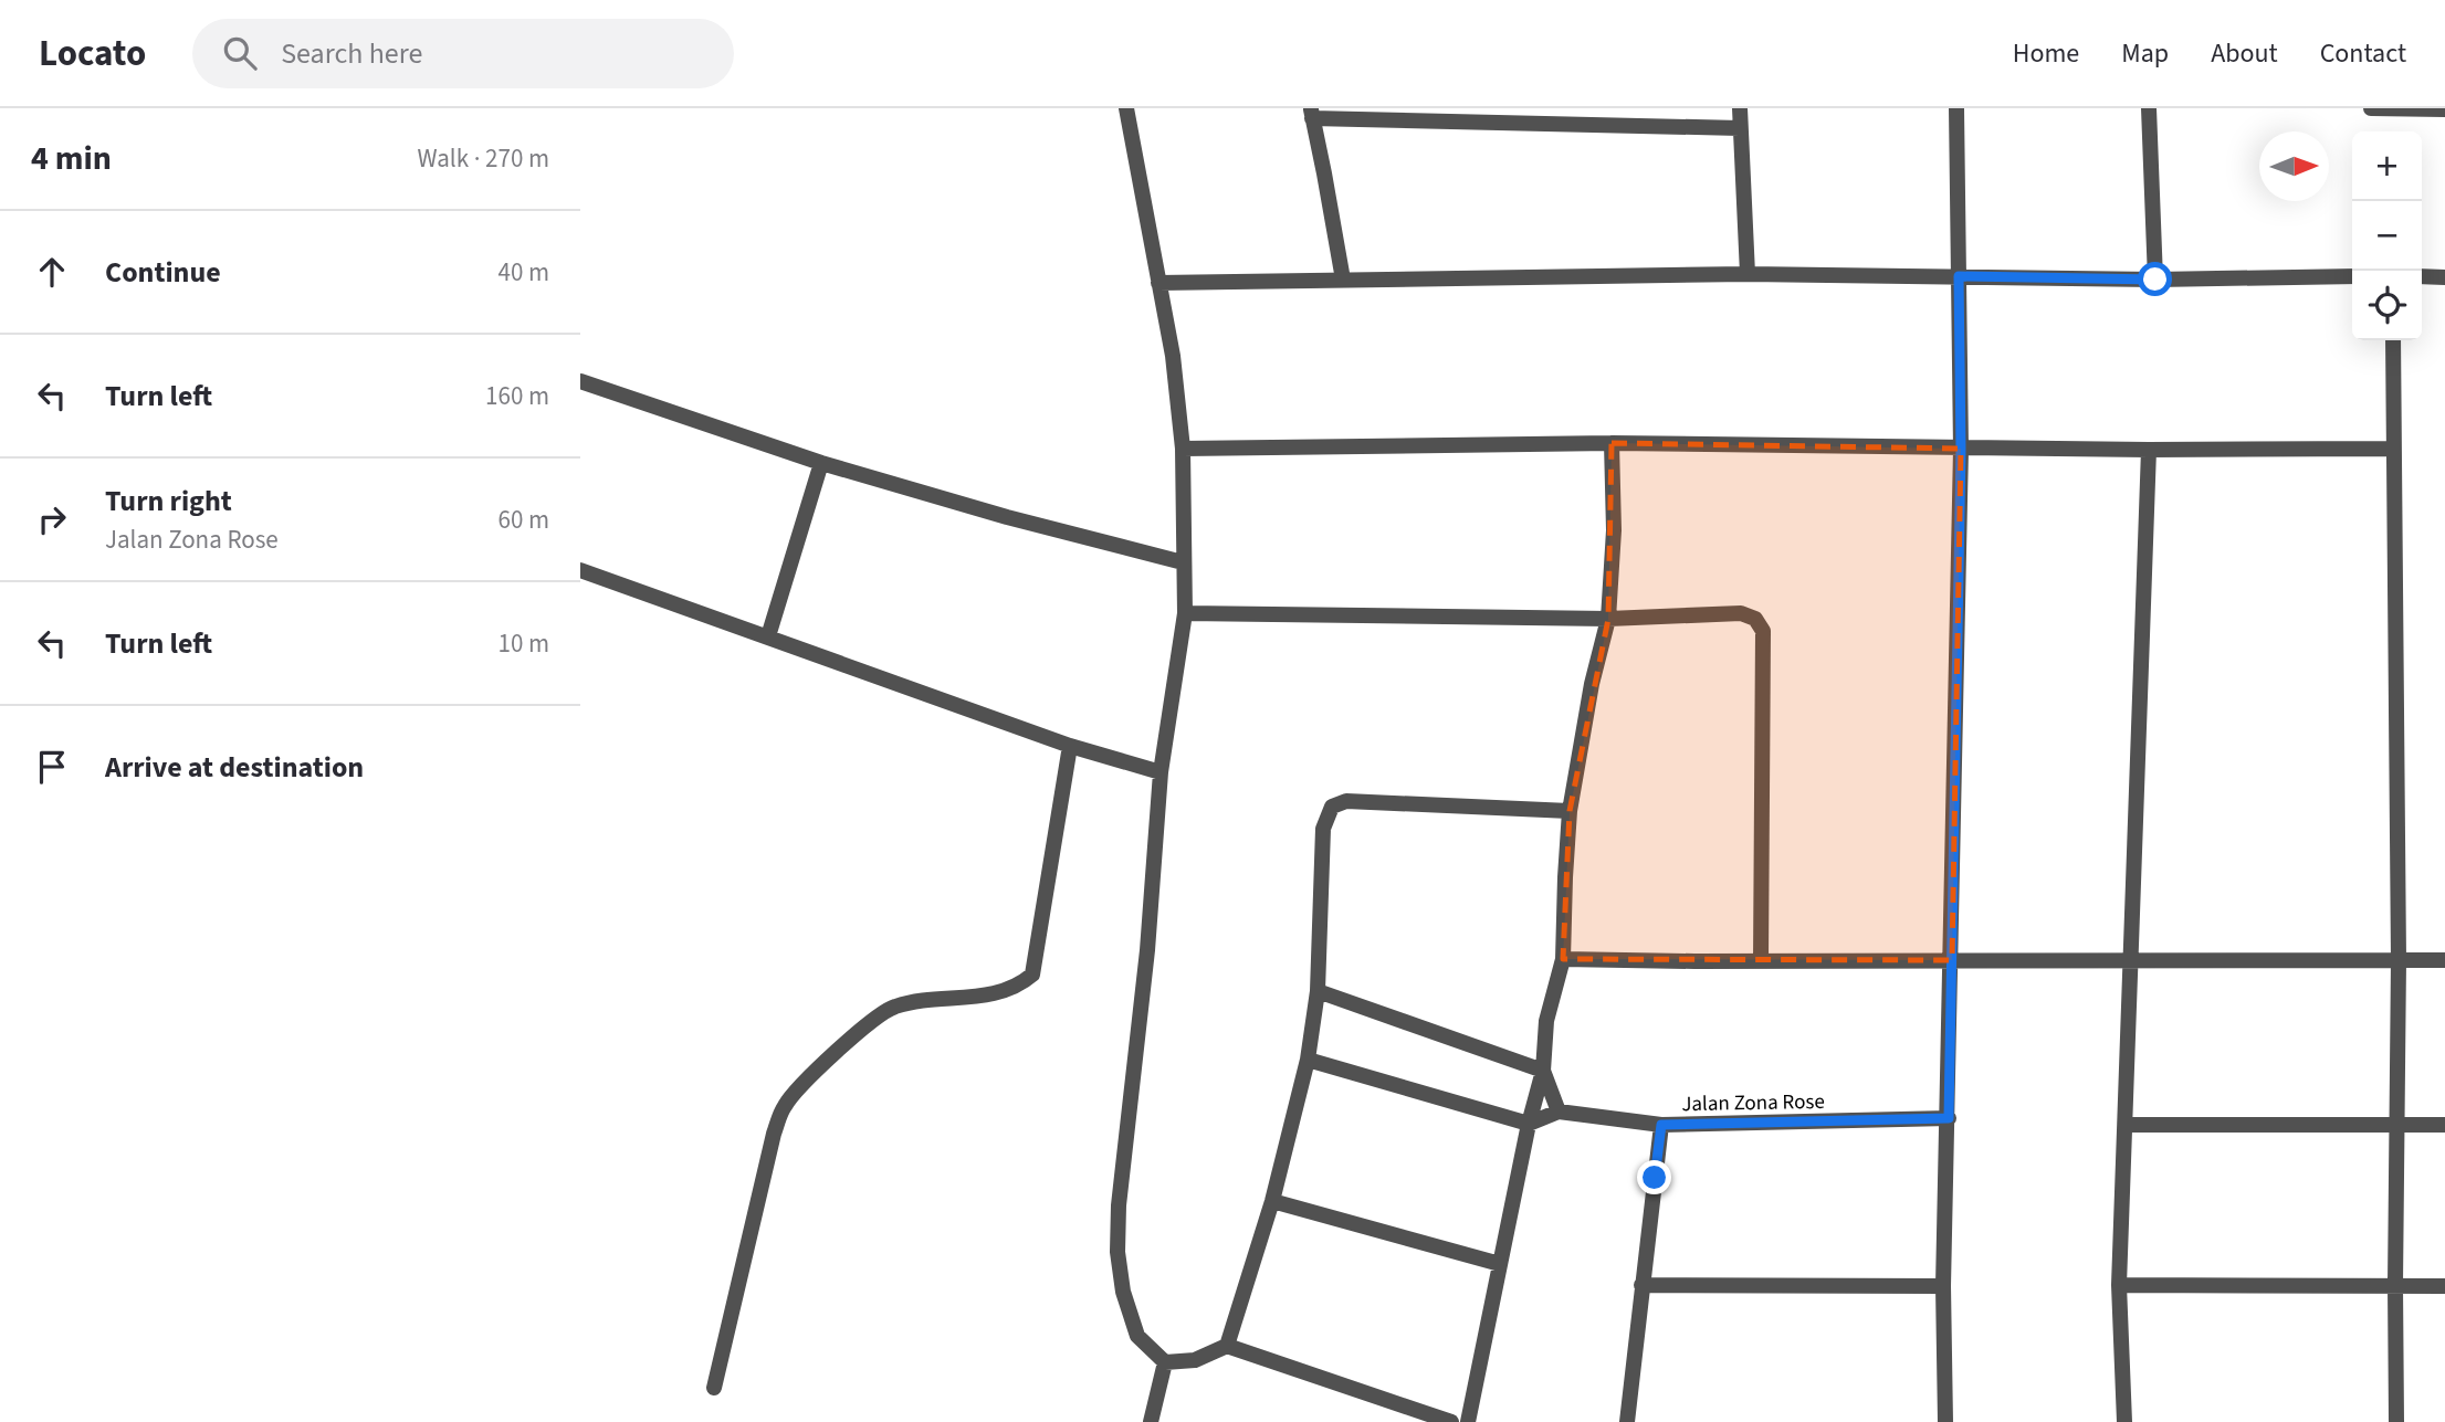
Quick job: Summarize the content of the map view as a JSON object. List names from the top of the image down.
{
  "streets": {
    "street": ["Jalan Zona Rose"]
  },
  "north": "right",
  "page": {
    "header": "Locato",
    "search": "Search here",
    "nav": [
      "Home",
      "Map",
      "About",
      "Contact"
    ],
    "heading": ["4 min", "Walk · 270 m"],
    "map_buttons": ["+", "−"],
    "list": [
      ["Continue", "40 m"],
      ["Turn left", "160 m"],
      ["Turn right", "Jalan Zona Rose", "60 m"],
      ["Turn left", "10 m"],
      "Arrive at destination"
    ]
  }
}
